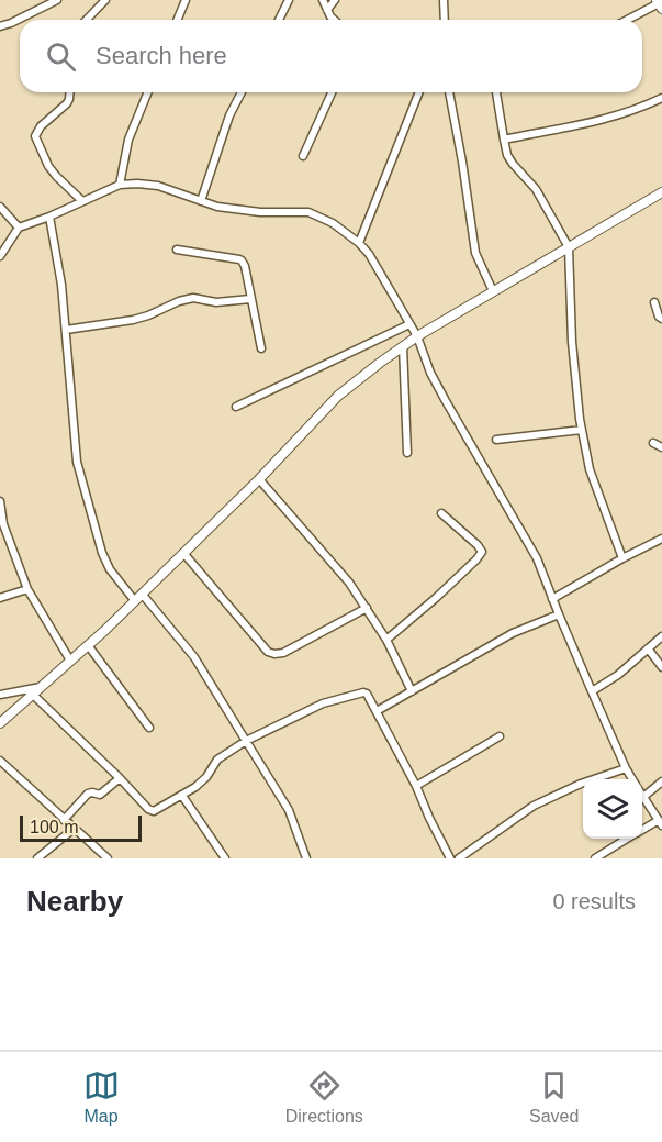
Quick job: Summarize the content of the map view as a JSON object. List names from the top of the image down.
{
  "scale_bar": "100 m",
  "page": {
    "search": "Search here",
    "scale": "100 m",
    "heading": ["Nearby", "0 results"],
    "nav": ["Map", "Directions", "Saved"]
  }
}
